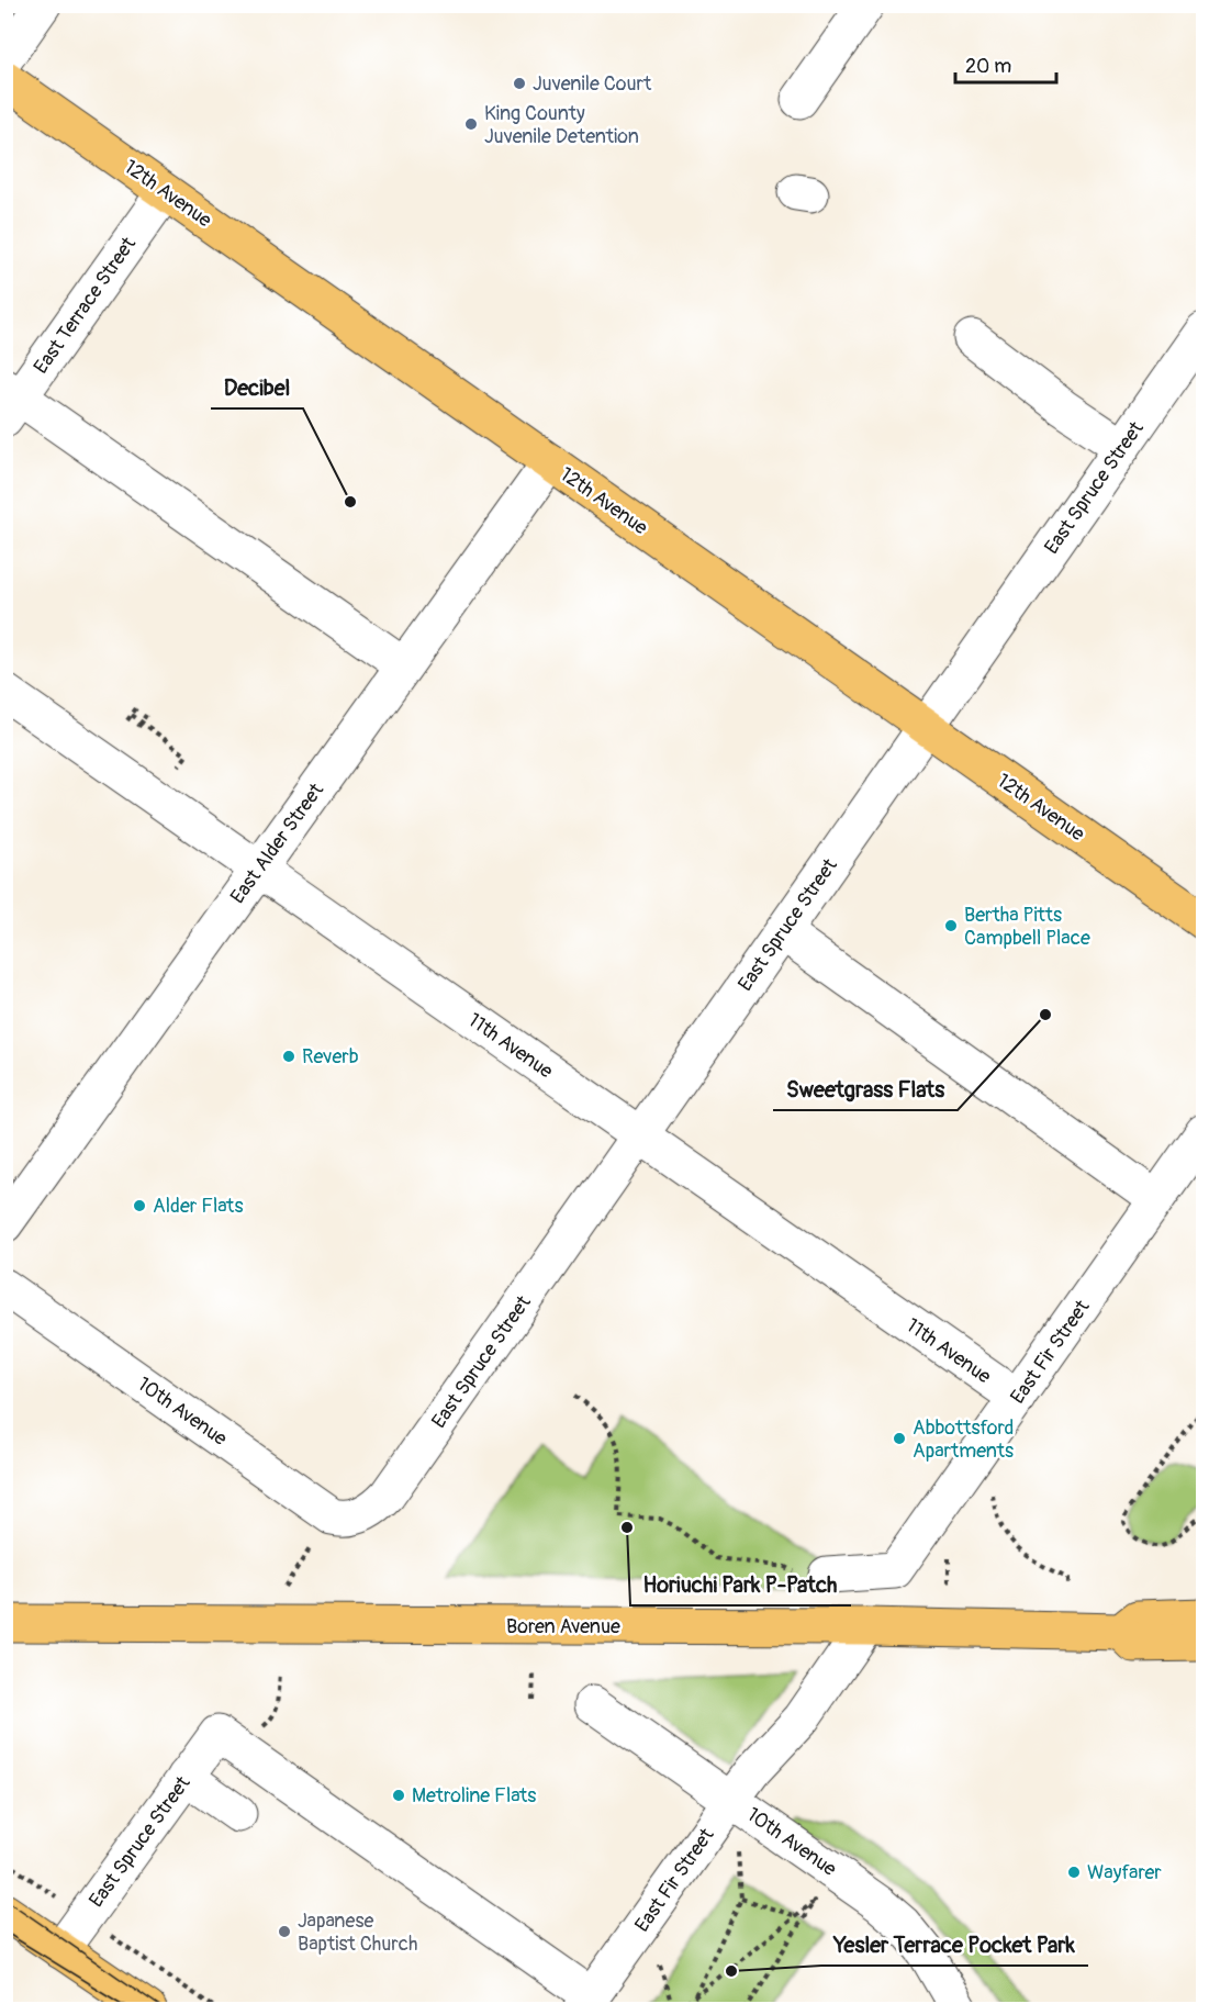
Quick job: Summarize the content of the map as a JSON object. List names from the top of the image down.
{
  "streets": {
    "main road": ["12th Avenue", "Boren Avenue"],
    "street": [
      "East Terrace Street",
      "East Spruce Street",
      "East Alder Street",
      "11th Avenue",
      "East Fir Street",
      "10th Avenue"
    ]
  },
  "crossings": [
    ["12th Avenue", "East Terrace Street"],
    ["12th Avenue", "East Spruce Street"],
    ["12th Avenue", "East Alder Street"],
    ["East Spruce Street", "11th Avenue"],
    ["East Spruce Street", "East Fir Street"],
    ["East Spruce Street", "10th Avenue"],
    ["East Alder Street", "11th Avenue"],
    ["11th Avenue", "East Fir Street"],
    ["East Fir Street", "10th Avenue"],
    ["East Fir Street", "Boren Avenue"]
  ],
  "places": [
    "Juvenile Court",
    "King County Juvenile Detention",
    "Decibel",
    "Bertha Pitts Campbell Place",
    "Sweetgrass Flats",
    "Reverb",
    "Alder Flats",
    "Abbottsford Apartments",
    "Horiuchi Park P-Patch",
    "Metroline Flats",
    "Wayfarer",
    "Japanese Baptist Church",
    "Yesler Terrace Pocket Park"
  ],
  "scale_bar": "20 m"
}
